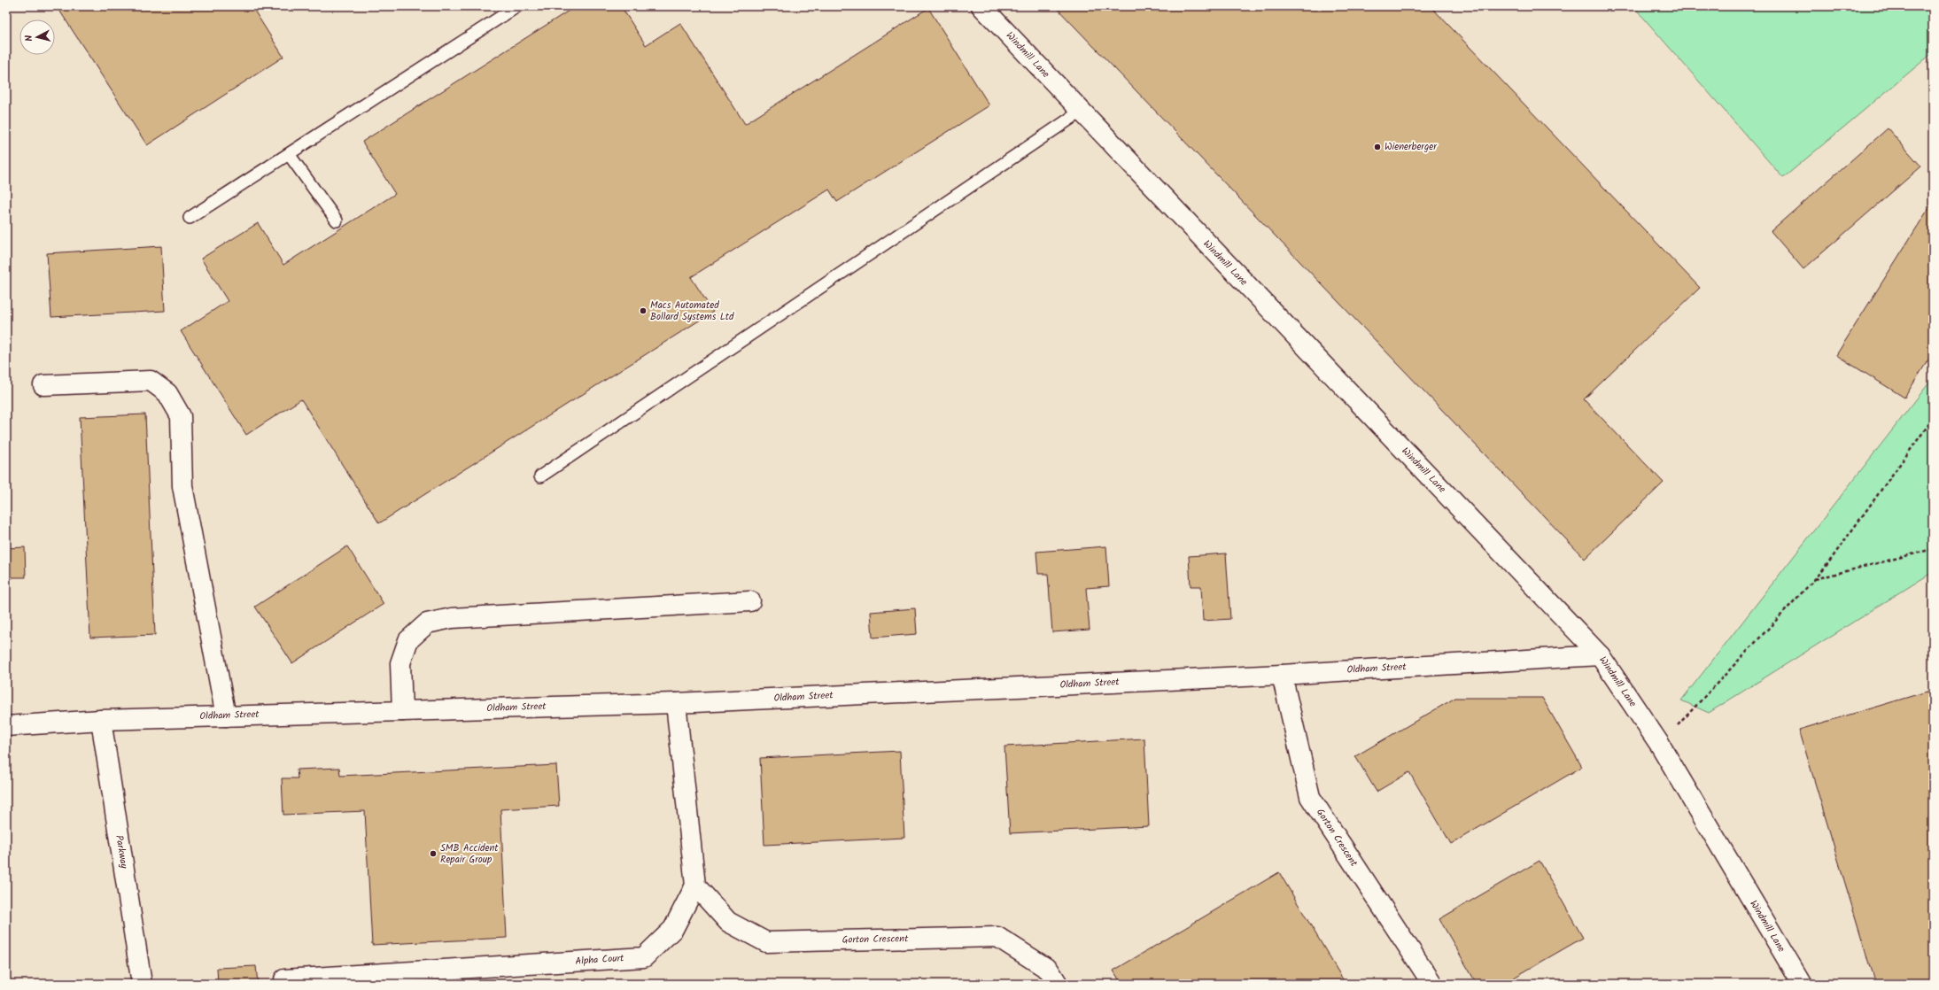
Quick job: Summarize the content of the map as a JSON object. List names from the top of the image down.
{
  "streets": {
    "street": [
      "Windmill Lane",
      "Oldham Street",
      "Gorton Crescent",
      "Parkway",
      "Alpha Court"
    ]
  },
  "crossings": [
    ["Windmill Lane", "Oldham Street"],
    ["Oldham Street", "Gorton Crescent"],
    ["Oldham Street", "Parkway"],
    ["Gorton Crescent", "Alpha Court"]
  ],
  "places": ["Wienerberger", "Macs Automated Bollard Systems Ltd", "SMB Accident Repair Group"],
  "north": "left"
}
